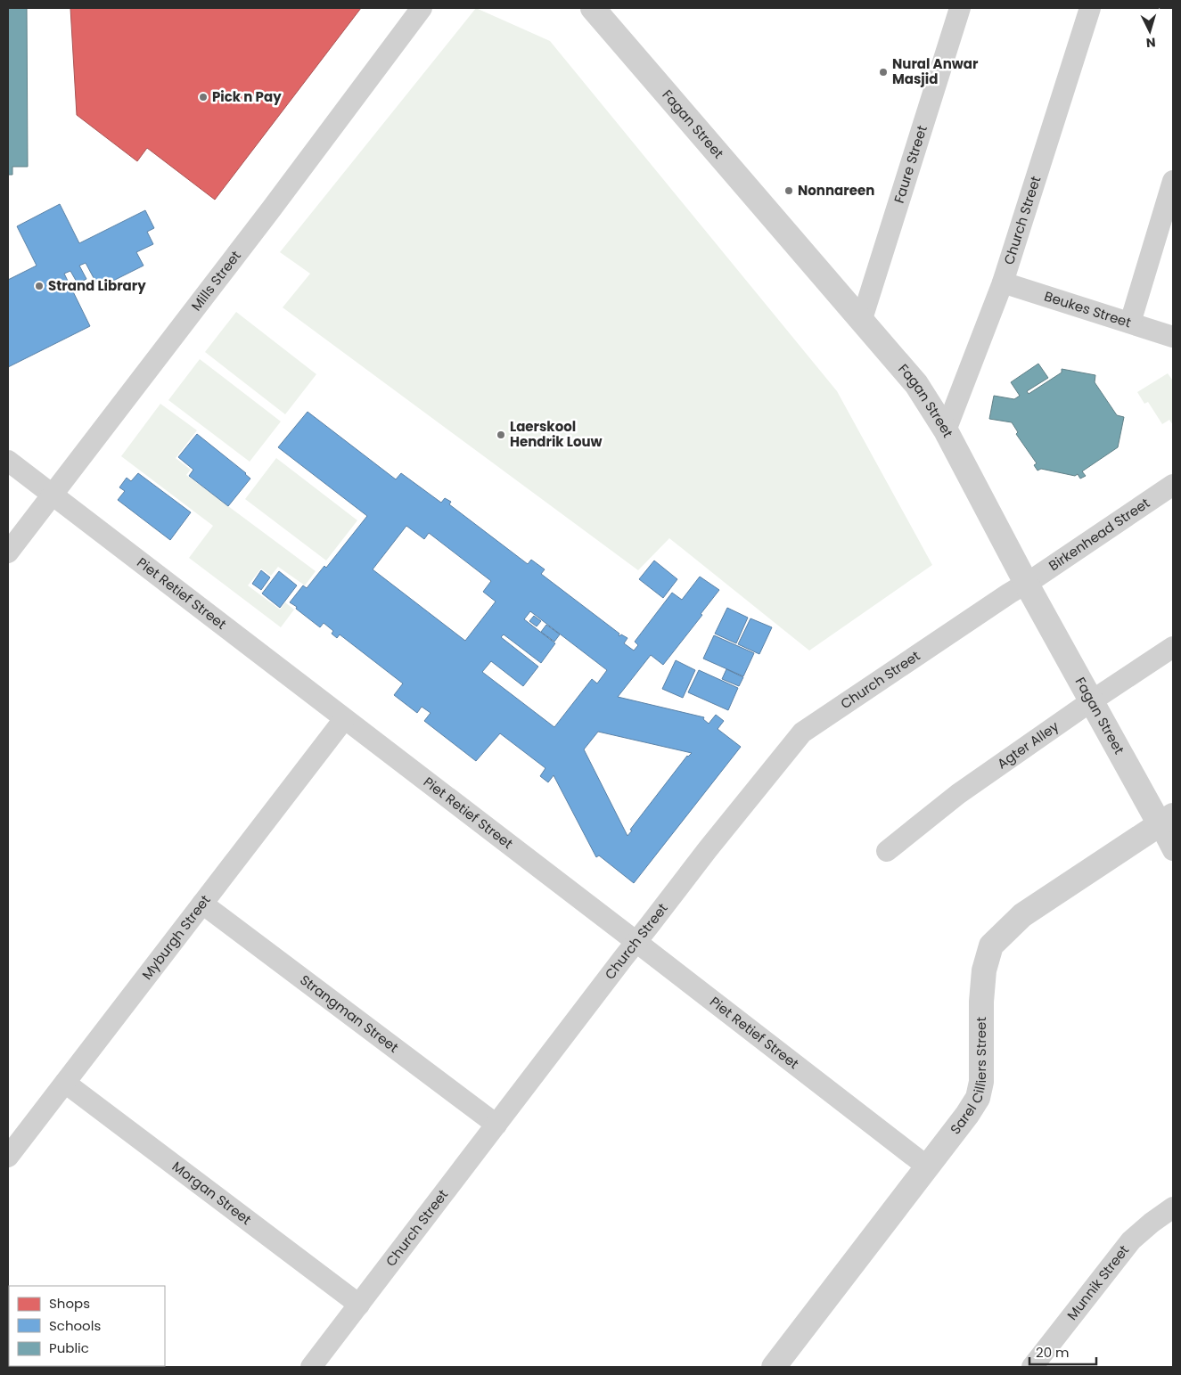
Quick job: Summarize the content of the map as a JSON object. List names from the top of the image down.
{
  "streets": {
    "street": [
      "Fagan Street",
      "Faure Street",
      "Church Street",
      "Mills Street",
      "Beukes Street",
      "Birkenhead Street",
      "Piet Retief Street",
      "Agter Alley",
      "Myburgh Street",
      "Strangman Street",
      "Sarel Cilliers Street",
      "Morgan Street",
      "Munnik Street"
    ]
  },
  "crossings": [
    ["Fagan Street", "Faure Street"],
    ["Fagan Street", "Church Street"],
    ["Fagan Street", "Birkenhead Street"],
    ["Fagan Street", "Agter Alley"],
    ["Fagan Street", "Sarel Cilliers Street"],
    ["Church Street", "Beukes Street"],
    ["Church Street", "Birkenhead Street"],
    ["Church Street", "Piet Retief Street"],
    ["Church Street", "Strangman Street"],
    ["Church Street", "Morgan Street"],
    ["Mills Street", "Piet Retief Street"],
    ["Piet Retief Street", "Myburgh Street"],
    ["Piet Retief Street", "Sarel Cilliers Street"],
    ["Myburgh Street", "Strangman Street"],
    ["Myburgh Street", "Morgan Street"]
  ],
  "places": [
    "Nural Anwar Masjid",
    "Pick n Pay",
    "Nonnareen",
    "Strand Library",
    "Laerskool Hendrik Louw"
  ],
  "legend": ["Shops", "Schools", "Public"],
  "scale_bar": "20 m",
  "north": "bottom"
}
